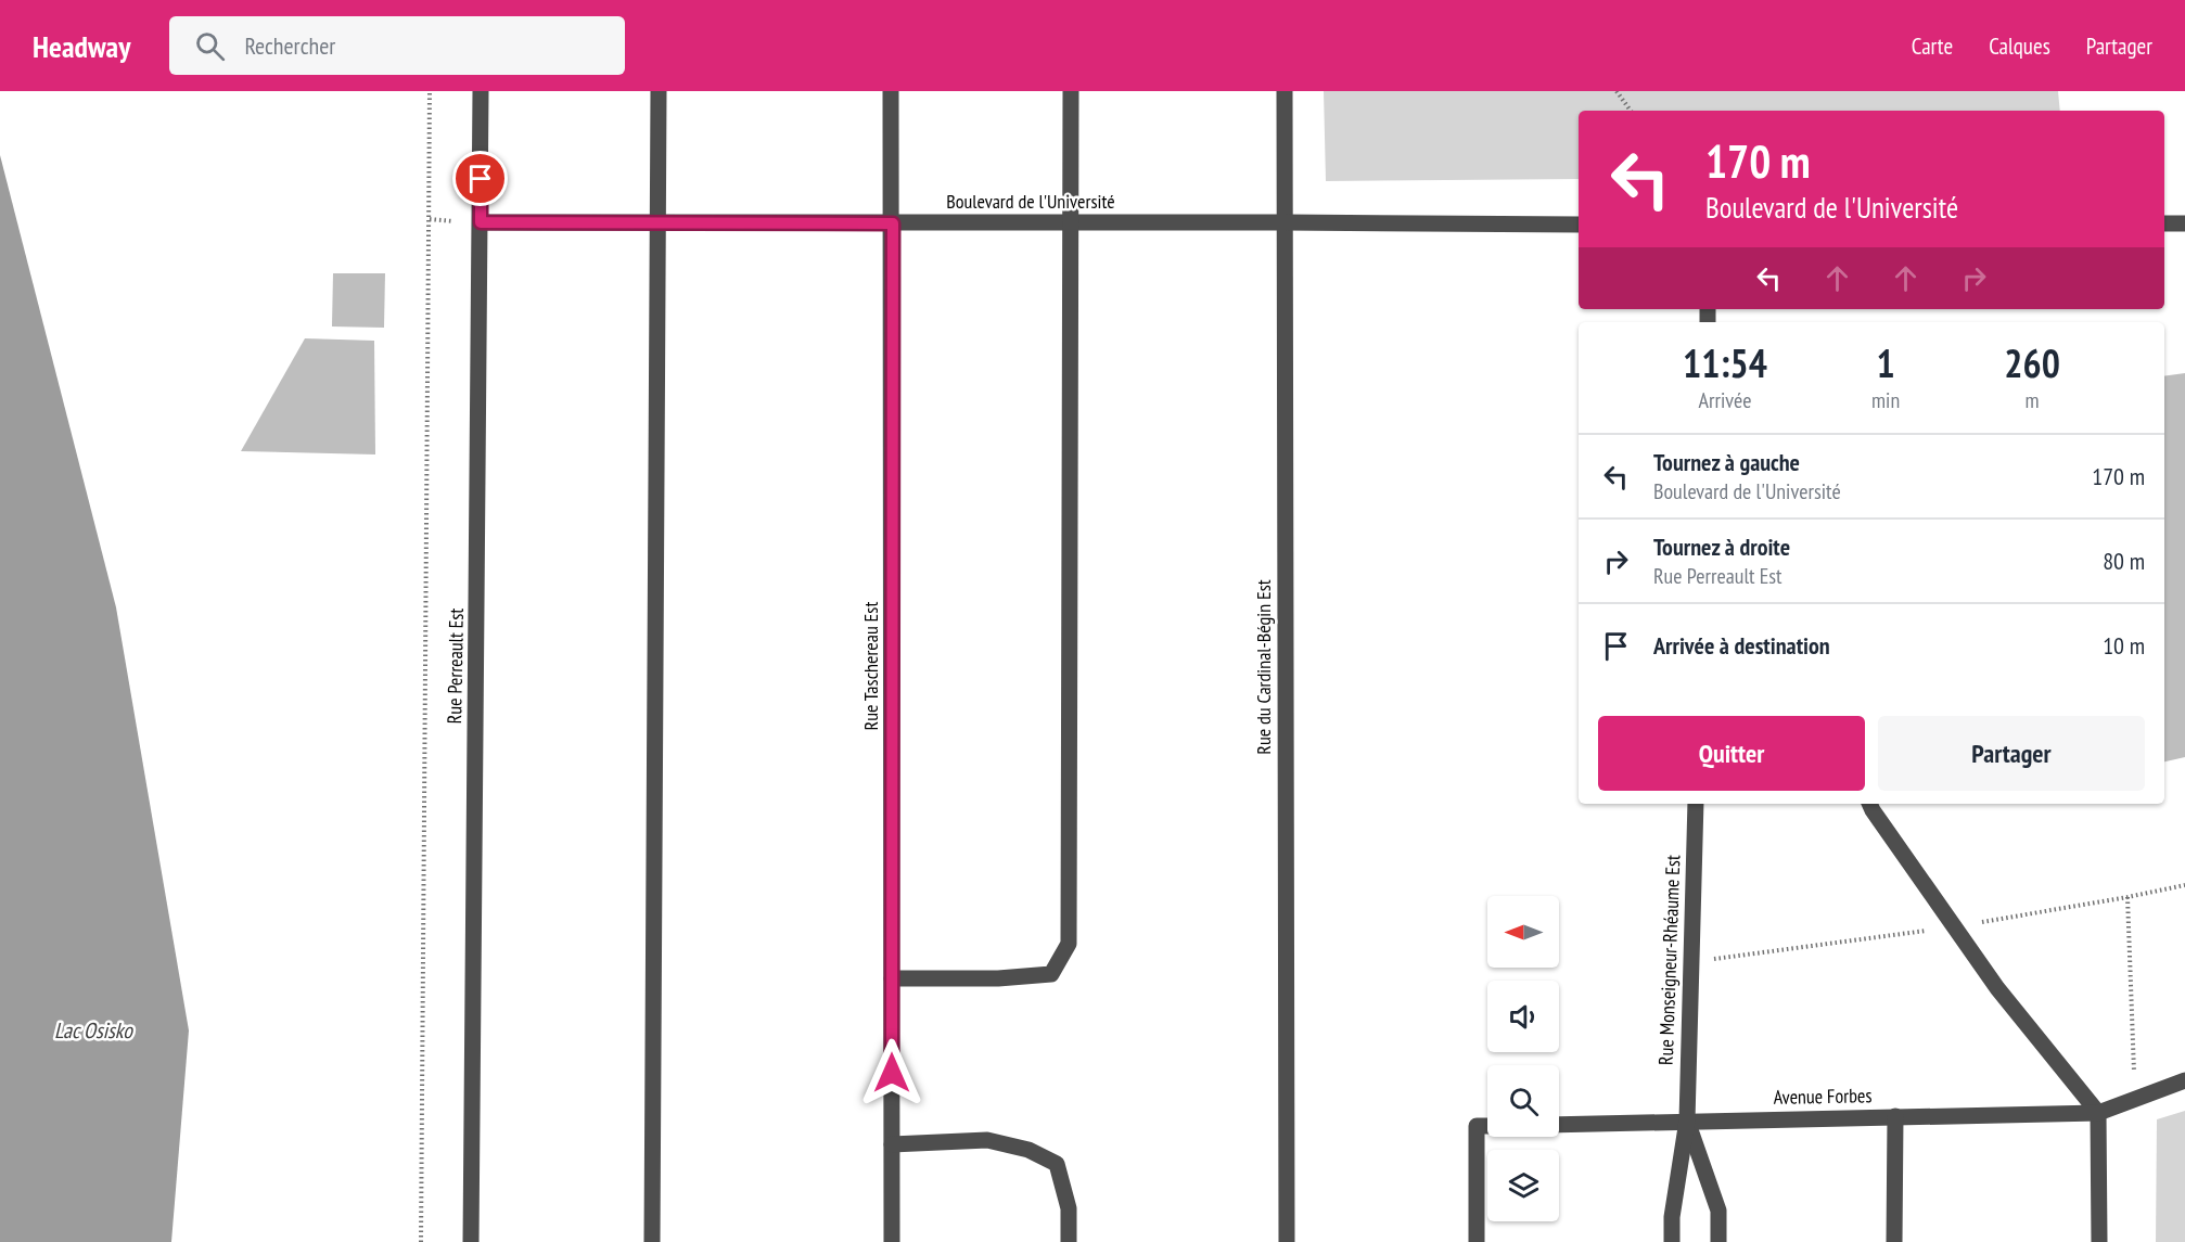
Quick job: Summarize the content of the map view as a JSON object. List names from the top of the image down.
{
  "streets": {
    "street": [
      "Boulevard de l'Université",
      "Rue Perreault Est",
      "Rue Taschereau Est",
      "Rue du Cardinal-Bégin Est",
      "Rue Monseigneur-Rhéaume Est",
      "Avenue Forbes"
    ]
  },
  "crossings": [
    ["Boulevard de l'Université", "Rue Perreault Est"],
    ["Boulevard de l'Université", "Rue Taschereau Est"],
    ["Boulevard de l'Université", "Rue du Cardinal-Bégin Est"],
    ["Rue Monseigneur-Rhéaume Est", "Avenue Forbes"]
  ],
  "water": ["Lac Osisko"],
  "north": "left",
  "page": {
    "header": "Headway",
    "search": "Rechercher",
    "nav": ["Carte", "Calques", "Partager"],
    "turn": ["170 m", "Boulevard de l'Université"],
    "eta": [
      "11:54",
      "Arrivée",
      "1",
      "min",
      "260",
      "m"
    ],
    "list": [
      {
        "name": "Tournez à gauche",
        "note": "Boulevard de l'Université",
        "value": "170 m"
      },
      {
        "name": "Tournez à droite",
        "note": "Rue Perreault Est",
        "value": "80 m"
      },
      {
        "name": "Arrivée à destination",
        "value": "10 m"
      }
    ],
    "buttons": ["Quitter", "Partager"]
  }
}
